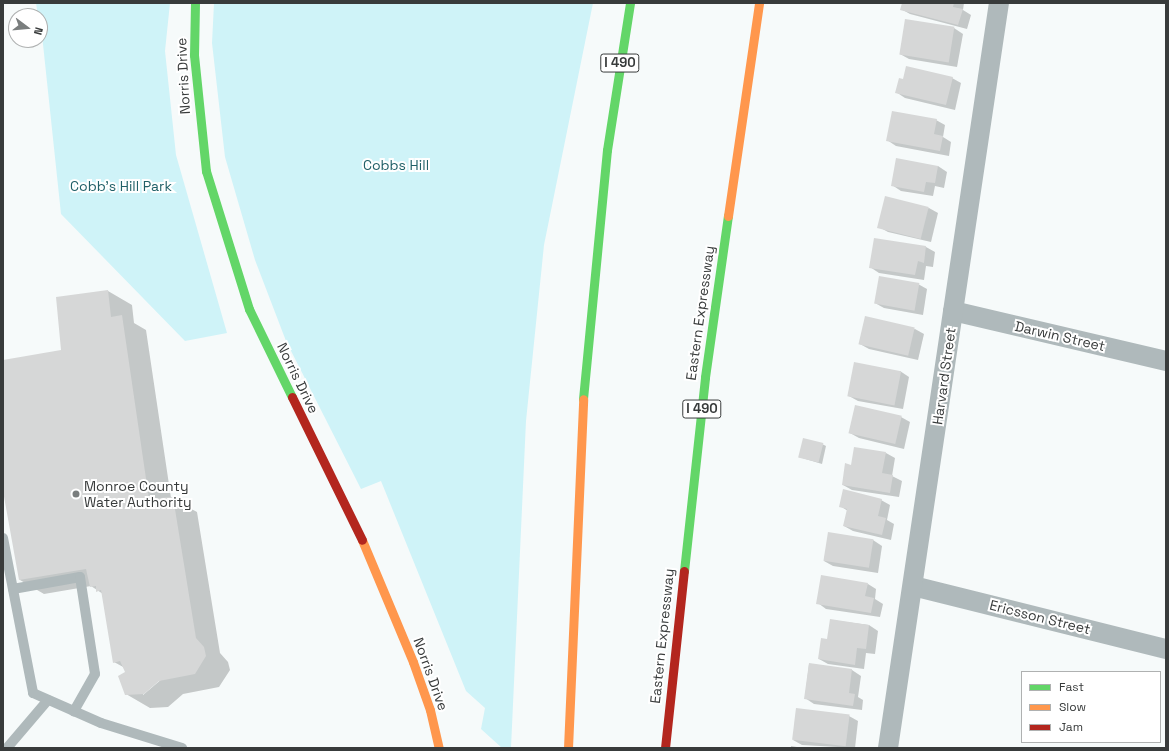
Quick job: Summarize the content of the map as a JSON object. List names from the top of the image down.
{
  "streets": {
    "main road": ["I 490", "Norris Drive", "Eastern Expressway"],
    "street": ["Darwin Street", "Harvard Street", "Ericsson Street"]
  },
  "crossings": [
    ["Darwin Street", "Harvard Street"],
    ["Harvard Street", "Ericsson Street"]
  ],
  "parks": ["Cobbs Hill", "Cobb's Hill Park"],
  "places": ["Monroe County Water Authority"],
  "legend": ["Fast", "Slow", "Jam"],
  "north": "right"
}
